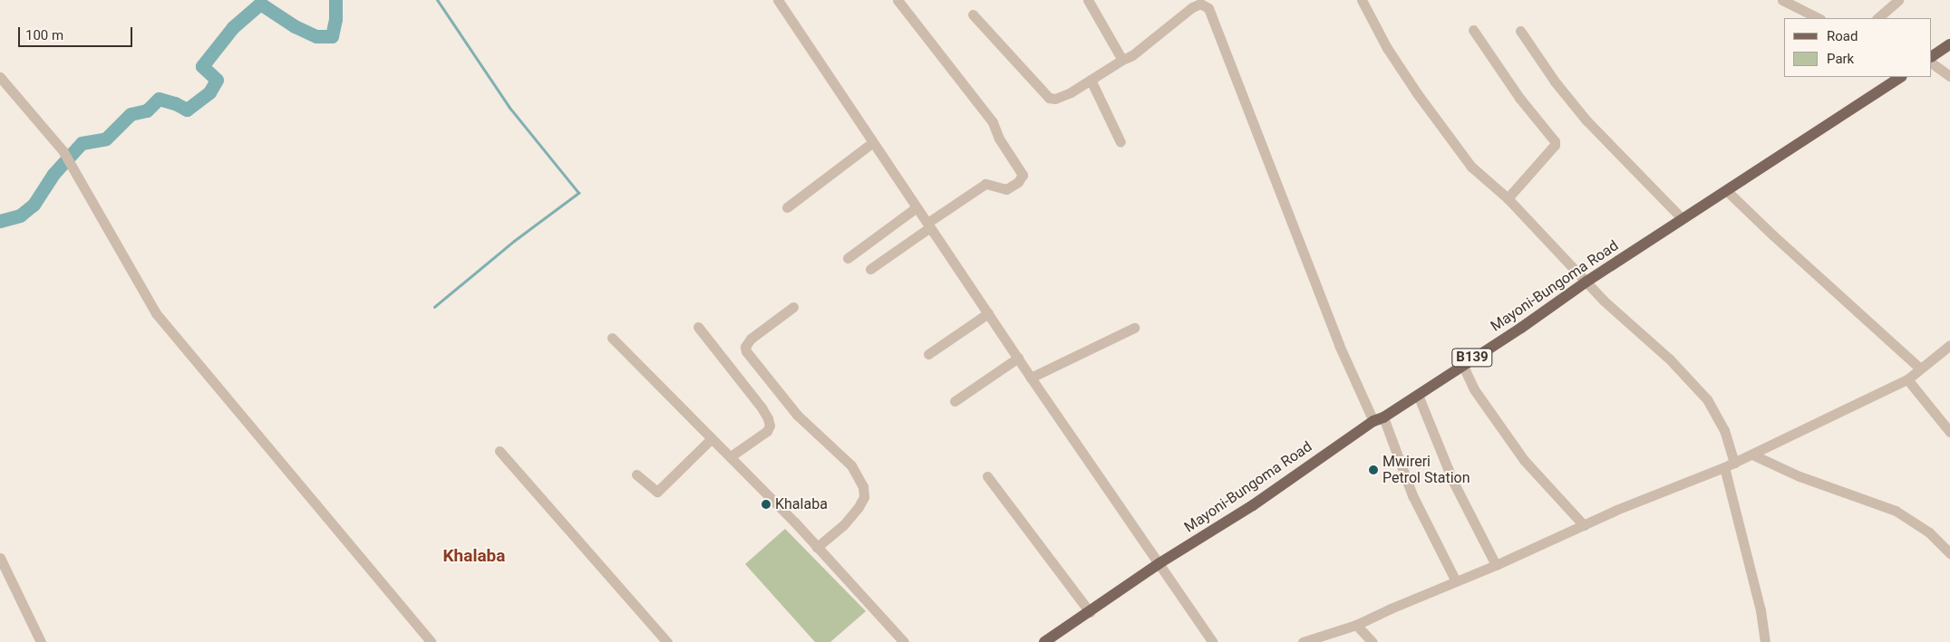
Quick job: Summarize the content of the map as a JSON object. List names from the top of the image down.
{
  "streets": {
    "main road": ["Mayoni-Bungoma Road", "B139"]
  },
  "districts": ["Khalaba"],
  "places": ["Mwireri Petrol Station", "Khalaba"],
  "legend": ["Road", "Park"],
  "scale_bar": "100 m"
}
